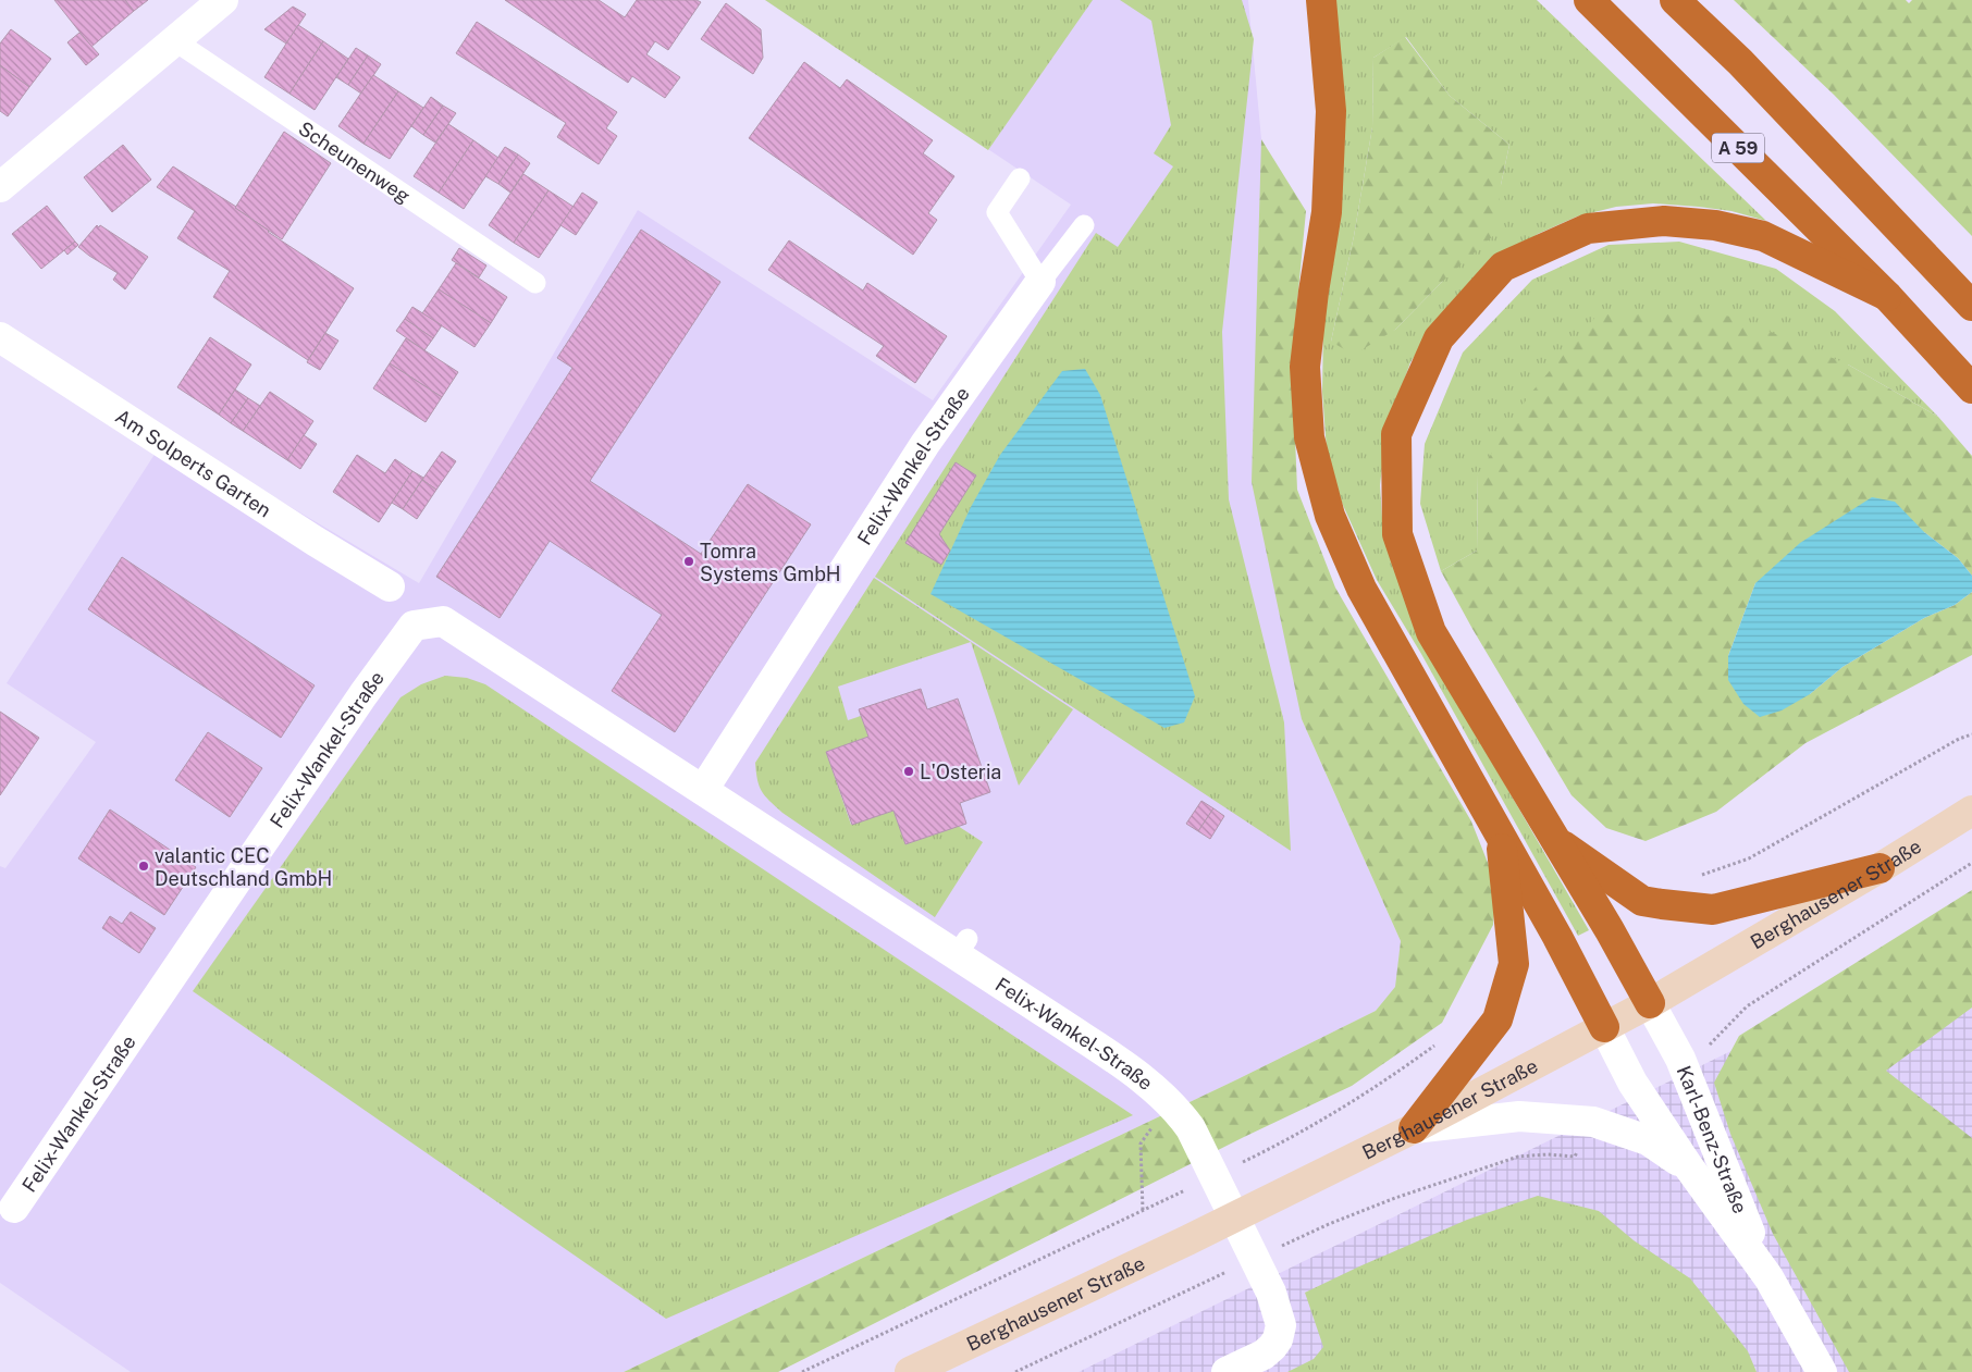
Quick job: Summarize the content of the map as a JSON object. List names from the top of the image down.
{
  "streets": {
    "highway": ["A 59"],
    "main road": ["Berghausener Straße"],
    "street": ["Am Solperts Garten", "Felix-Wankel-Straße", "Karl-Benz-Straße"],
    "lane": ["Scheunenweg"]
  },
  "crossings": [
    ["Berghausener Straße", "Karl-Benz-Straße"]
  ],
  "places": ["Tomra Systems GmbH", "L'Osteria", "valantic CEC Deutschland GmbH"]
}
